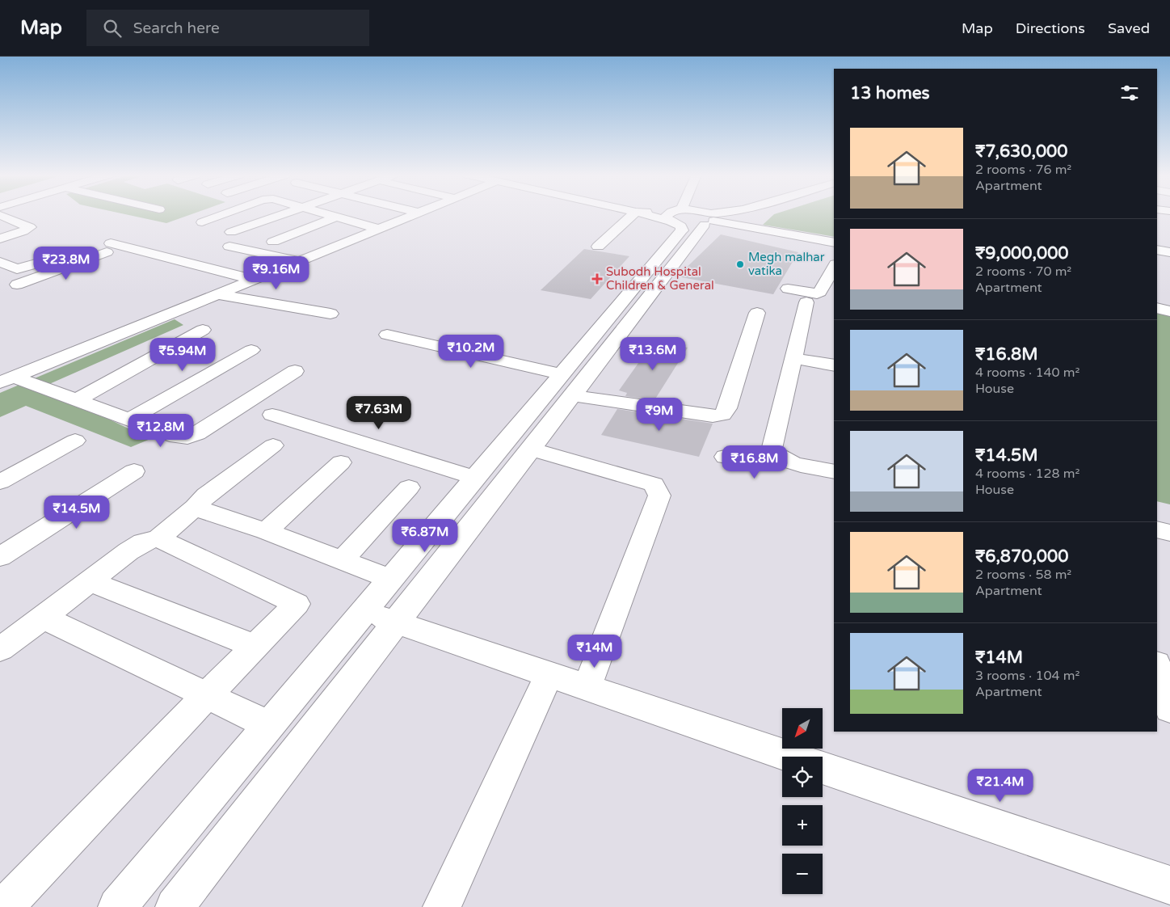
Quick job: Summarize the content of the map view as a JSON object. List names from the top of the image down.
{
  "places": {
    "other": ["Megh malhar vatika"],
    "health": ["Subodh Hospital Children & General"]
  },
  "north": "bottom left",
  "page": {
    "header": "Map",
    "search": "Search here",
    "nav": ["Map", "Directions", "Saved"],
    "heading": "13 homes",
    "list": [
      {
        "name": "₹7,630,000",
        "note": "2 rooms · 76 m² · Apartment"
      },
      {
        "name": "₹9,000,000",
        "note": "2 rooms · 70 m² · Apartment"
      },
      {
        "name": "₹16.8M",
        "note": "4 rooms · 140 m² · House"
      },
      {
        "name": "₹14.5M",
        "note": "4 rooms · 128 m² · House"
      },
      {
        "name": "₹6,870,000",
        "note": "2 rooms · 58 m² · Apartment"
      },
      {
        "name": "₹14M",
        "note": "3 rooms · 104 m² · Apartment"
      }
    ],
    "price": [
      "₹23.8M",
      "₹9.16M",
      "₹10.2M",
      "₹13.6M",
      "₹5.94M",
      "₹7.63M",
      "₹9M",
      "₹12.8M",
      "₹16.8M",
      "₹14.5M",
      "₹6.87M",
      "₹14M",
      "₹21.4M"
    ],
    "map_buttons": ["+", "−"]
  }
}
